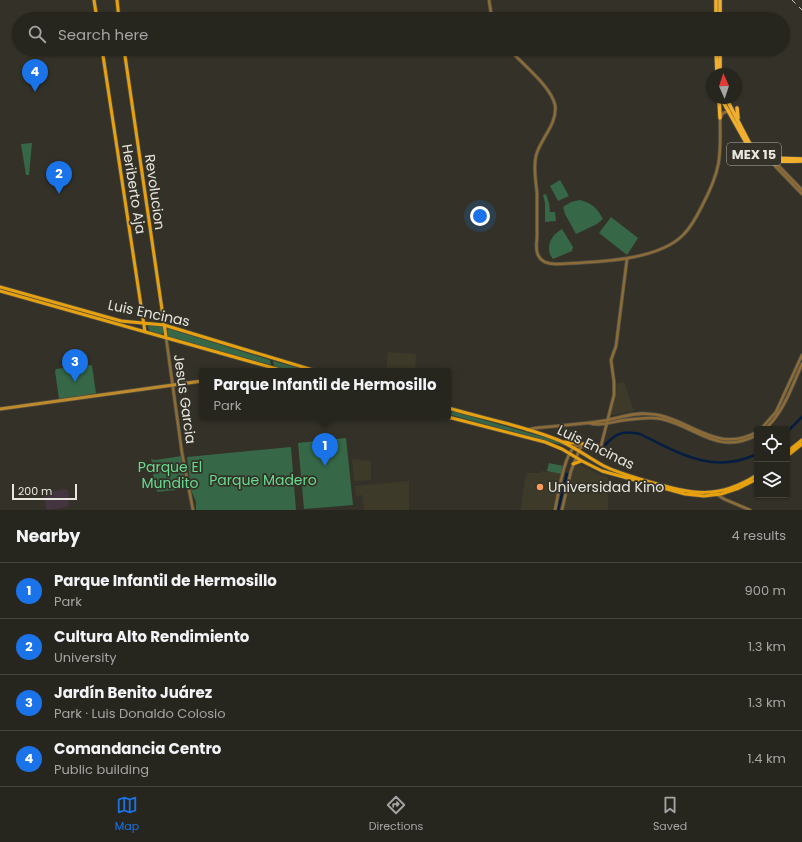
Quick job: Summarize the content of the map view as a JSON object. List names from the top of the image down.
{
  "streets": {
    "highway": ["MEX 15"],
    "main road": ["Heriberto Aja", "Revolucion", "Luis Encinas"],
    "street": ["Jesus Garcia"]
  },
  "crossings": [
    ["Heriberto Aja", "Luis Encinas"],
    ["Revolucion", "Luis Encinas"],
    ["Revolucion", "Jesus Garcia"]
  ],
  "parks": ["Parque El Mundito", "Parque Madero"],
  "places": ["Universidad Kino"],
  "scale_bar": "200 m",
  "north": "top",
  "page": {
    "search": "Search here",
    "pins": [
      "4",
      "2",
      "3",
      "1"
    ],
    "popup": ["Parque Infantil de Hermosillo", "Park"],
    "scale": "200 m",
    "heading": ["Nearby", "4 results"],
    "list": [
      {
        "mark": "1",
        "name": "Parque Infantil de Hermosillo",
        "note": "Park",
        "value": "900 m"
      },
      {
        "mark": "2",
        "name": "Cultura Alto Rendimiento",
        "note": "University",
        "value": "1.3 km"
      },
      {
        "mark": "3",
        "name": "Jardín Benito Juárez",
        "note": "Park · Luis Donaldo Colosio",
        "value": "1.3 km"
      },
      {
        "mark": "4",
        "name": "Comandancia Centro",
        "note": "Public building",
        "value": "1.4 km"
      }
    ],
    "nav": ["Map", "Directions", "Saved"]
  }
}
